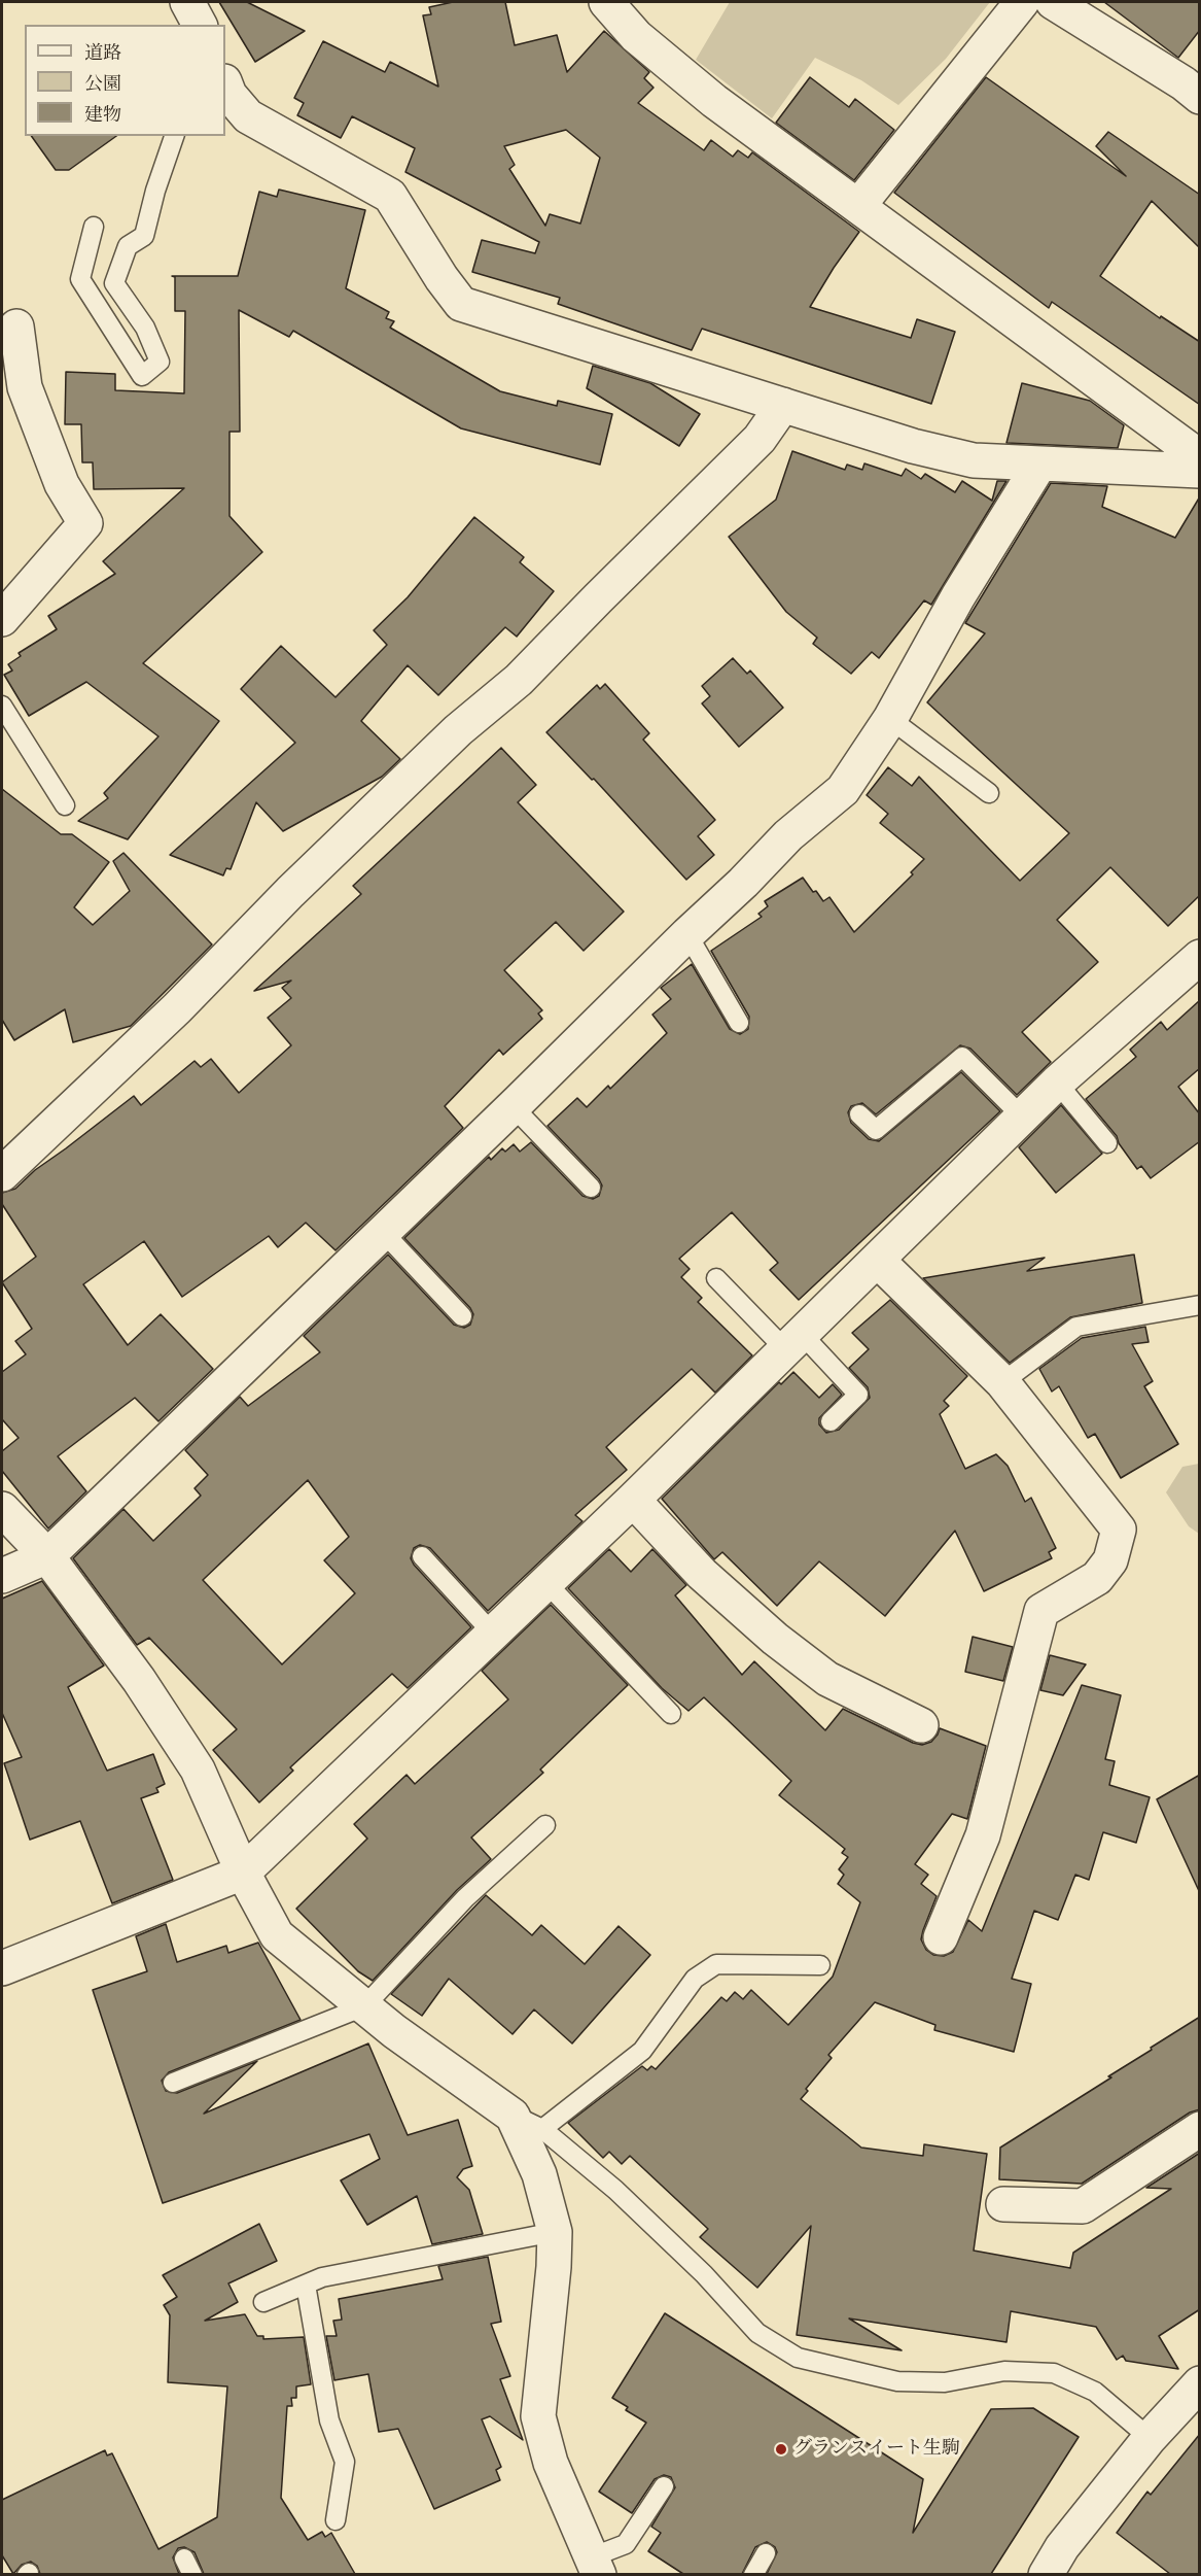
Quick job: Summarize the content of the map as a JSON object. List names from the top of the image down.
{
  "places": ["グランスイート生駒"],
  "legend": ["道路", "公園", "建物"]
}
